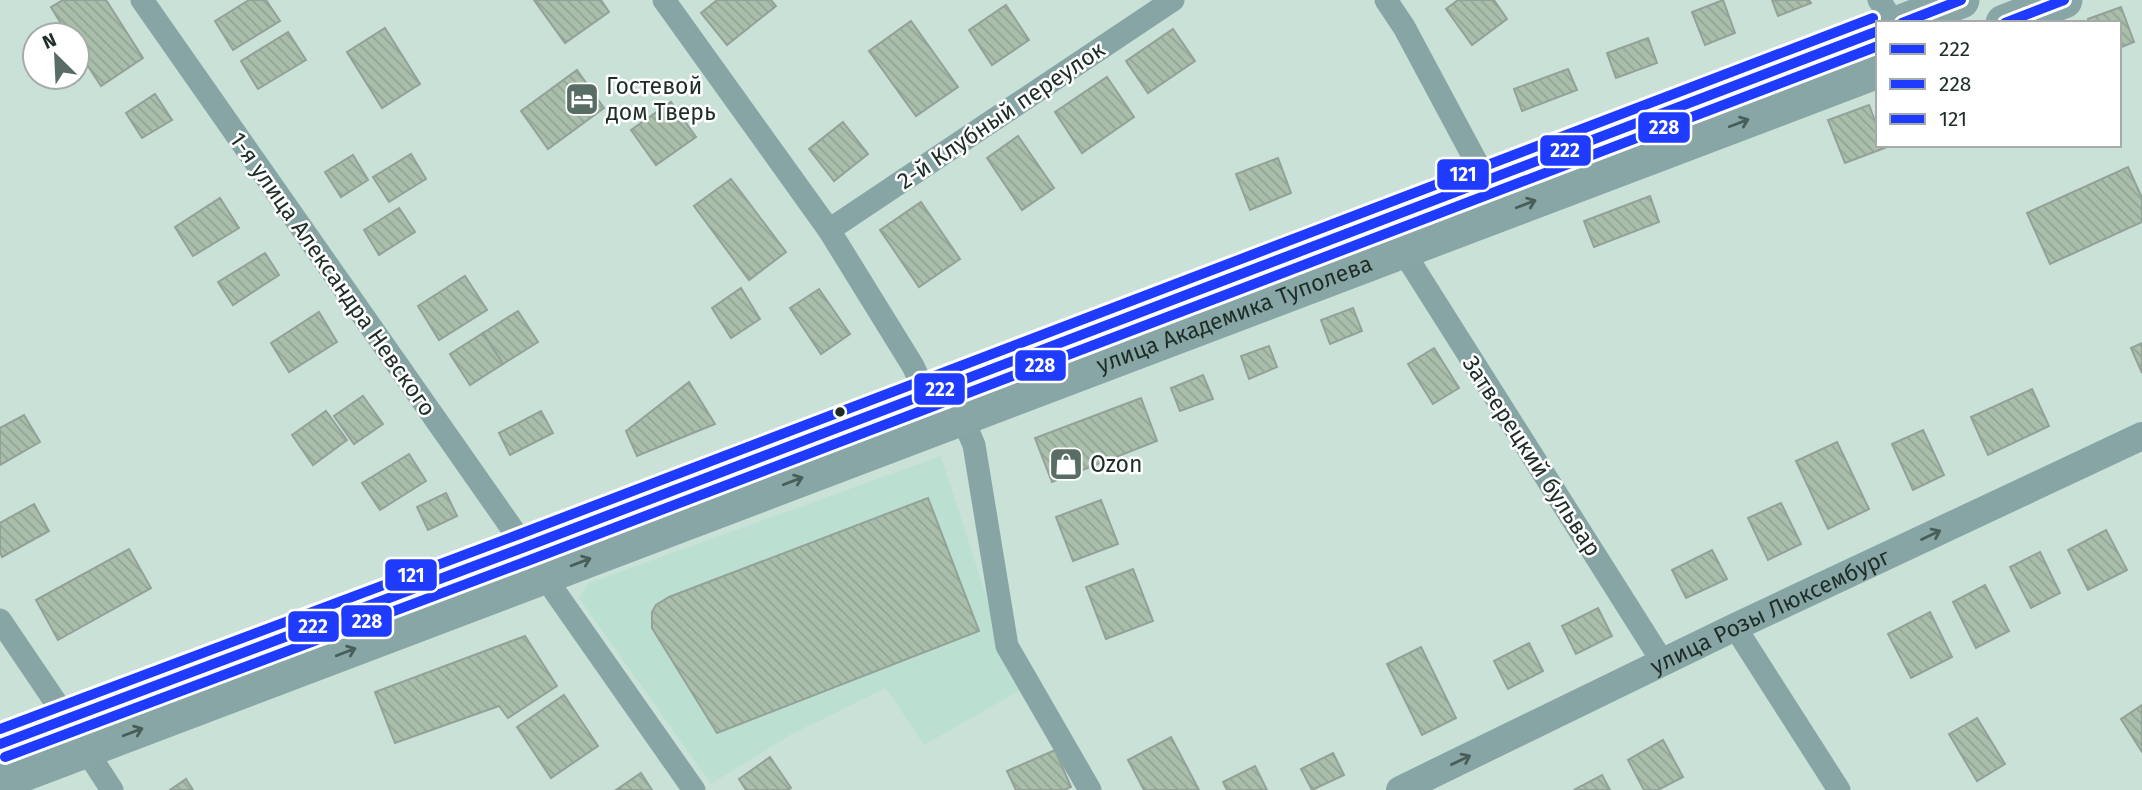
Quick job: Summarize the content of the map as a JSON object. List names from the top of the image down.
{
  "streets": {
    "main road": ["улица Академика Туполева"],
    "street": [
      "2-й Клубный переулок",
      "1-я улица Александра Невского",
      "Затверецкий бульвар",
      "улица Розы Люксембург"
    ]
  },
  "crossings": [
    ["1-я улица Александра Невского", "улица Академика Туполева"],
    ["улица Академика Туполева", "Затверецкий бульвар"],
    ["Затверецкий бульвар", "улица Розы Люксембург"]
  ],
  "one_way": ["улица Розы Люксембург"],
  "places": {
    "hotel": ["Гостевой дом Тверь"],
    "shop": ["Ozon"]
  },
  "lines": ["transit line 222", "transit line 121", "transit line 228"],
  "legend": ["222", "228", "121"],
  "north": "top left"
}
